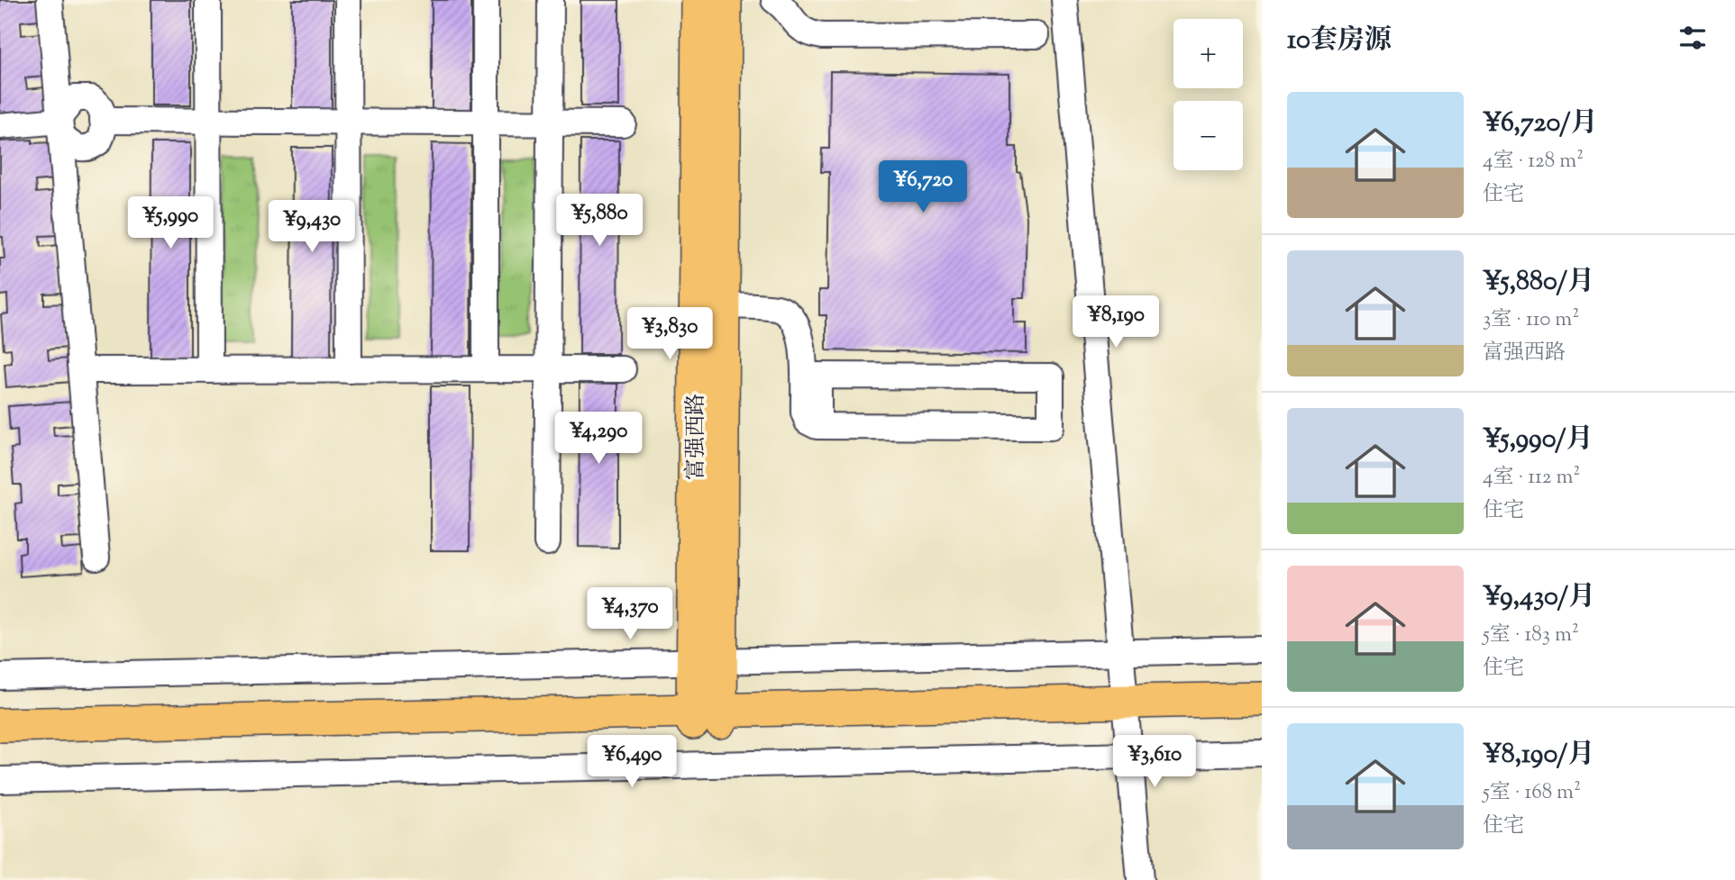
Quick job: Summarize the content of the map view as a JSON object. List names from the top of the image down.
{
  "streets": {
    "main road": ["富强西路"]
  },
  "page": {
    "heading": "10套房源",
    "map_buttons": ["+", "−"],
    "list": [
      {
        "name": "¥6,720/月",
        "note": "4室 · 128 m² · 住宅"
      },
      {
        "name": "¥5,880/月",
        "note": "3室 · 110 m² · 富强西路"
      },
      {
        "name": "¥5,990/月",
        "note": "4室 · 112 m² · 住宅"
      },
      {
        "name": "¥9,430/月",
        "note": "5室 · 183 m² · 住宅"
      },
      {
        "name": "¥8,190/月",
        "note": "5室 · 168 m² · 住宅"
      }
    ],
    "price": [
      "¥6,720",
      "¥5,880",
      "¥5,990",
      "¥9,430",
      "¥8,190",
      "¥3,830",
      "¥4,290",
      "¥4,370",
      "¥6,490",
      "¥3,610"
    ]
  }
}
